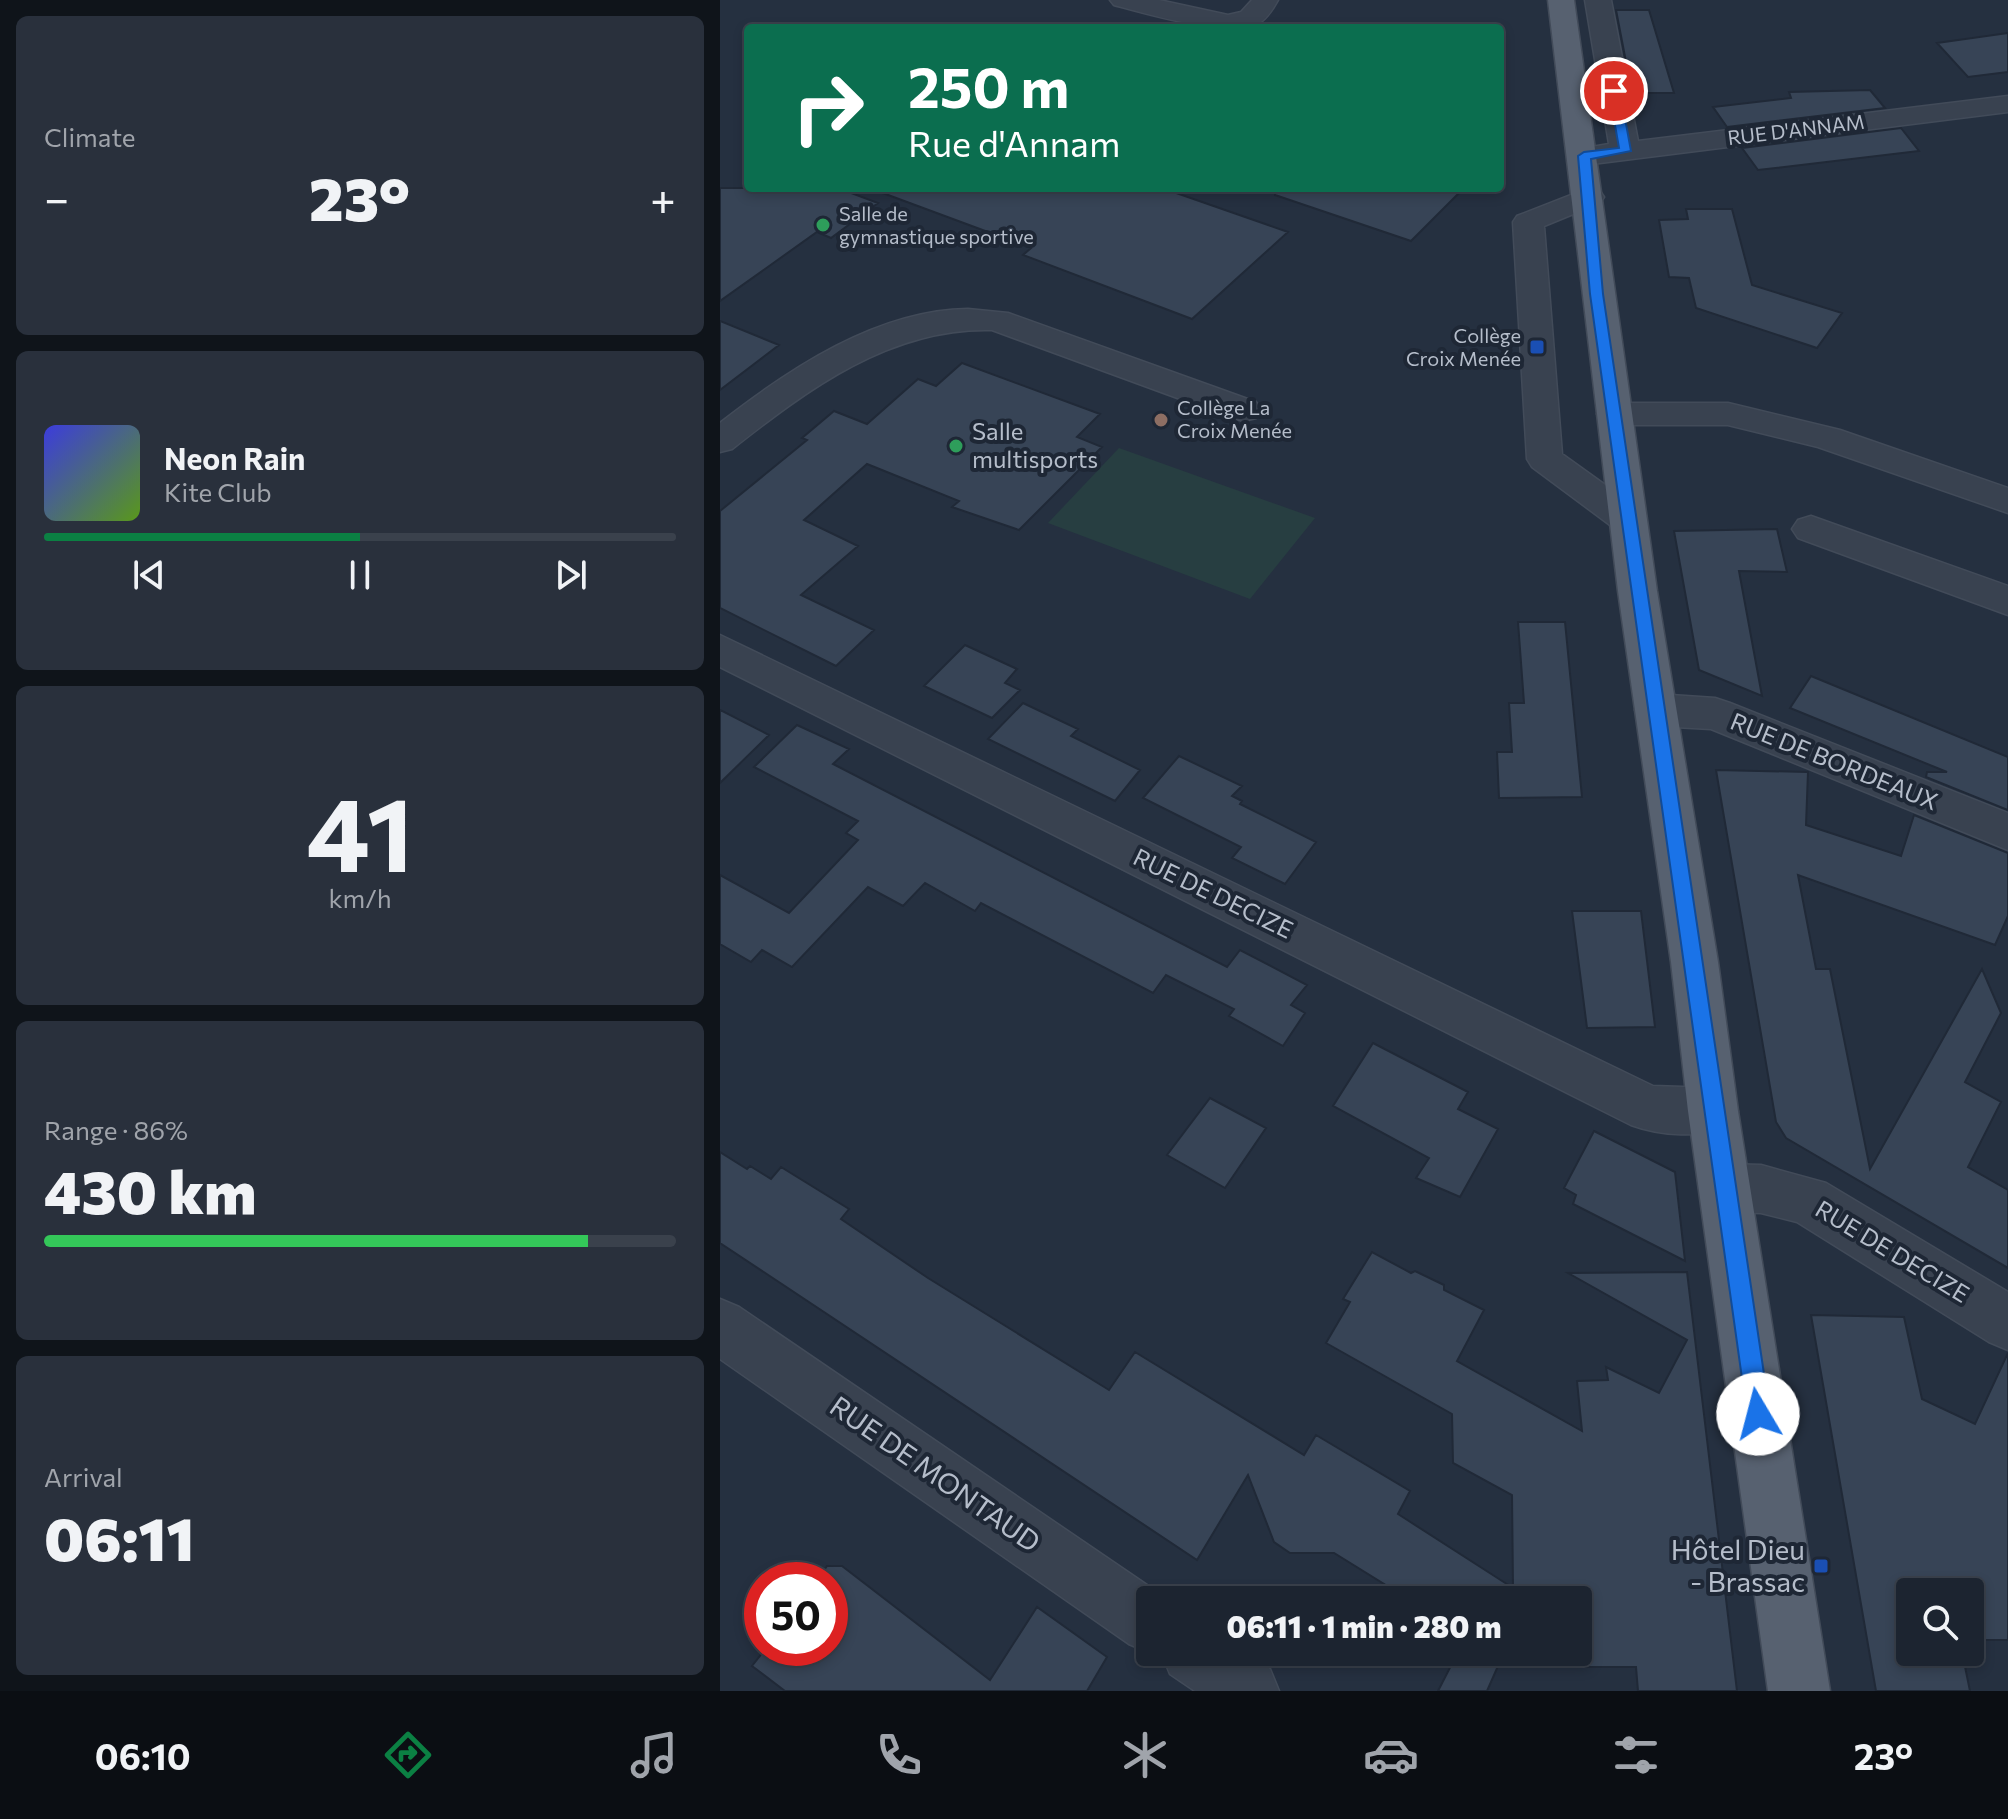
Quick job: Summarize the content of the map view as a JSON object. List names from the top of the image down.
{
  "streets": {
    "street": [
      "RUE D'ANNAM",
      "RUE DE BORDEAUX",
      "RUE DE DECIZE",
      "RUE DE MONTAUD"
    ]
  },
  "places": {
    "other": ["Salle de gymnastique sportive", "Collège La Croix Menée", "Salle multisports"],
    "transit": ["Collège Croix Menée", "Hôtel Dieu - Brassac"]
  },
  "page": {
    "tile": [
      "Climate",
      ["41", "km/h"],
      ["Range · 86%", "430 km"],
      ["Arrival", "06:11"]
    ],
    "turn": ["250 m", "Rue d'Annam"],
    "heat": ["−", "23°", "+"],
    "song": ["Neon Rain", "Kite Club"],
    "limit": "50",
    "trip": "06:11 · 1 min · 280 m",
    "tabs": ["06:10", "23°"]
  }
}
